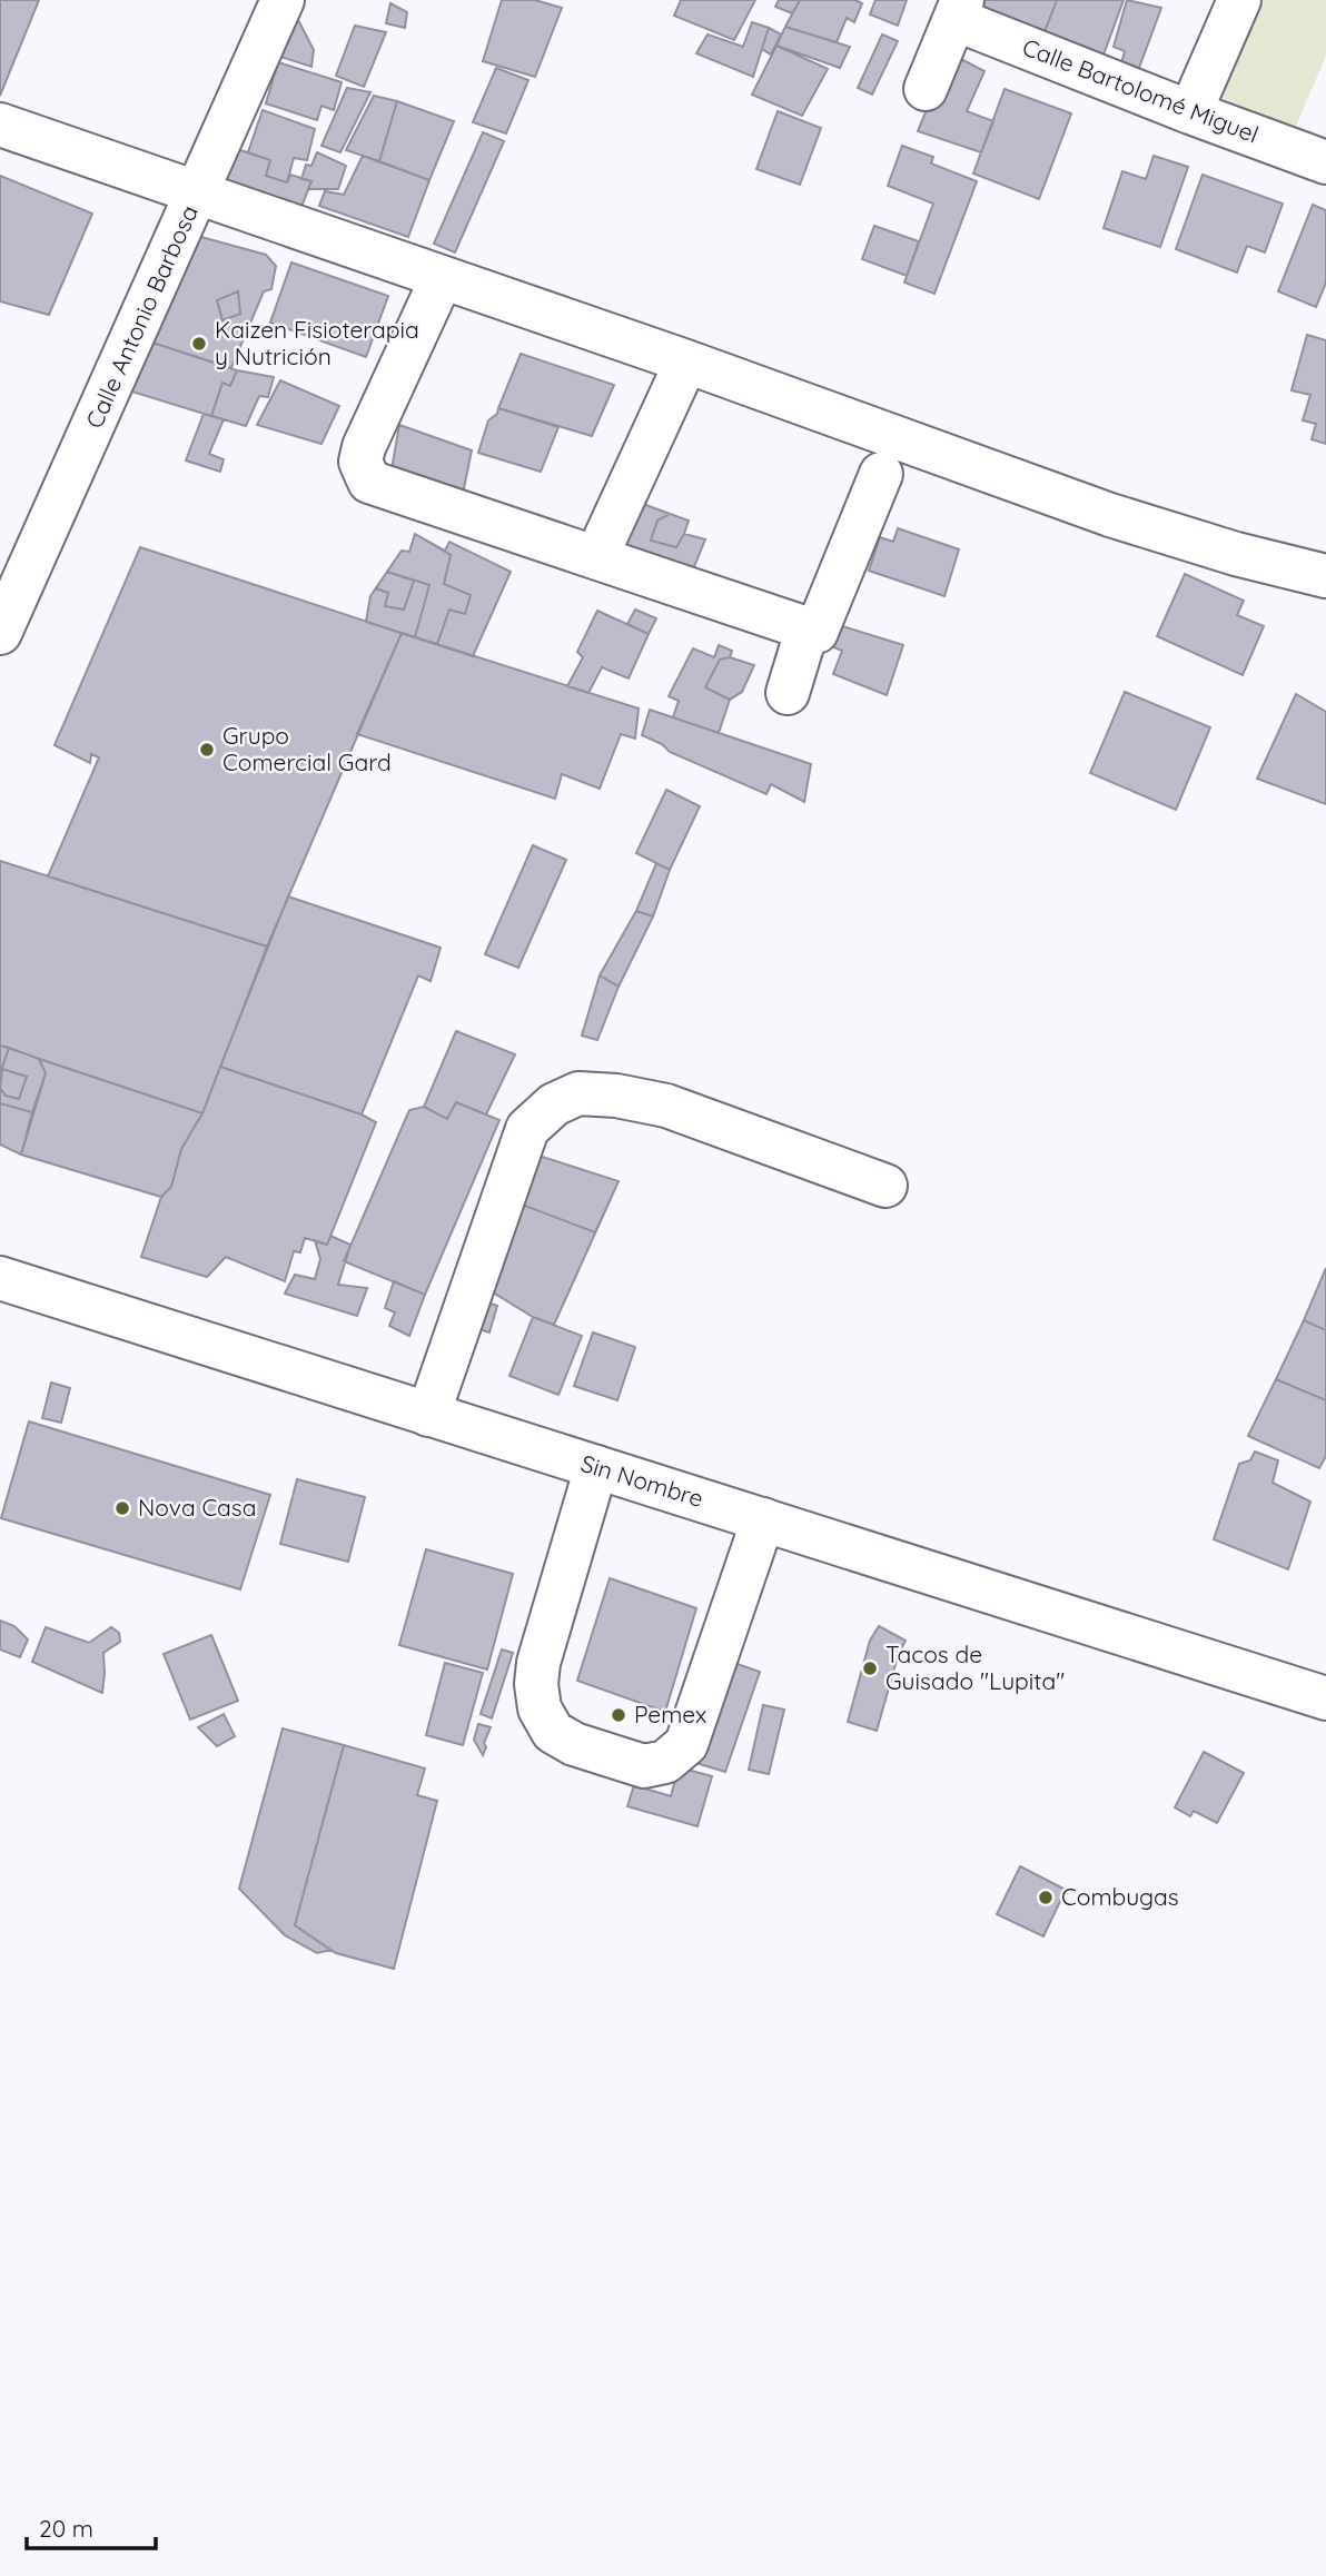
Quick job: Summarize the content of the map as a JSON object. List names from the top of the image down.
{
  "streets": {
    "street": ["Calle Bartolomé Miguel", "Calle Antonio Barbosa", "Sin Nombre"]
  },
  "places": [
    "Kaizen Fisioterapia y Nutrición",
    "Grupo Comercial Gard",
    "Nova Casa",
    "Tacos de Guisado \"Lupita\"",
    "Pemex",
    "Combugas"
  ],
  "scale_bar": "20 m"
}
